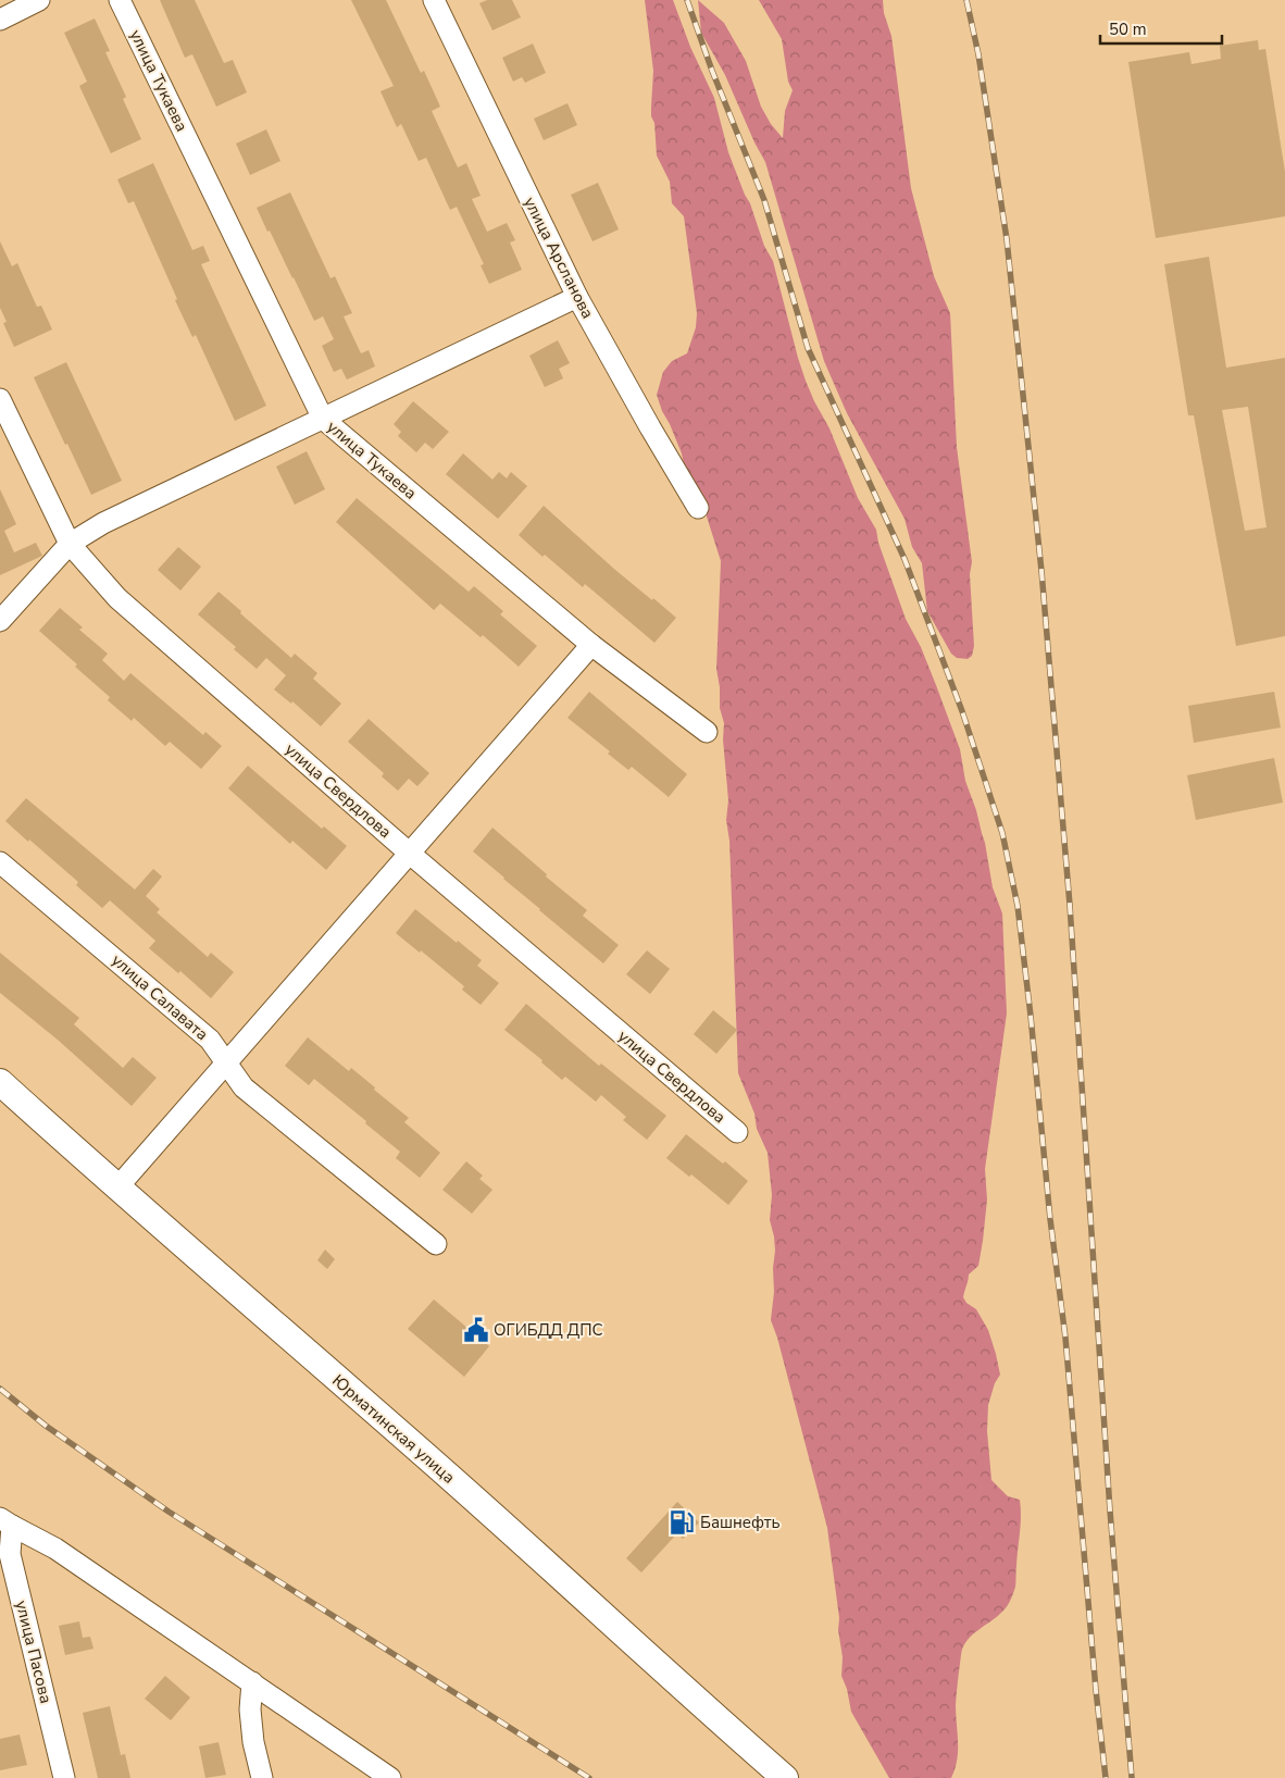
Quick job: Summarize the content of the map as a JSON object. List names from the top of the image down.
{
  "streets": {
    "main road": ["Юрматинская улица"],
    "street": [
      "улица Тукаева",
      "улица Арсланова",
      "улица Свердлова",
      "улица Салавата",
      "улица Пасова"
    ]
  },
  "places": {
    "public building": ["ОГИБДД ДПС"],
    "fuel station": ["Башнефть"]
  },
  "scale_bar": "50 m"
}
